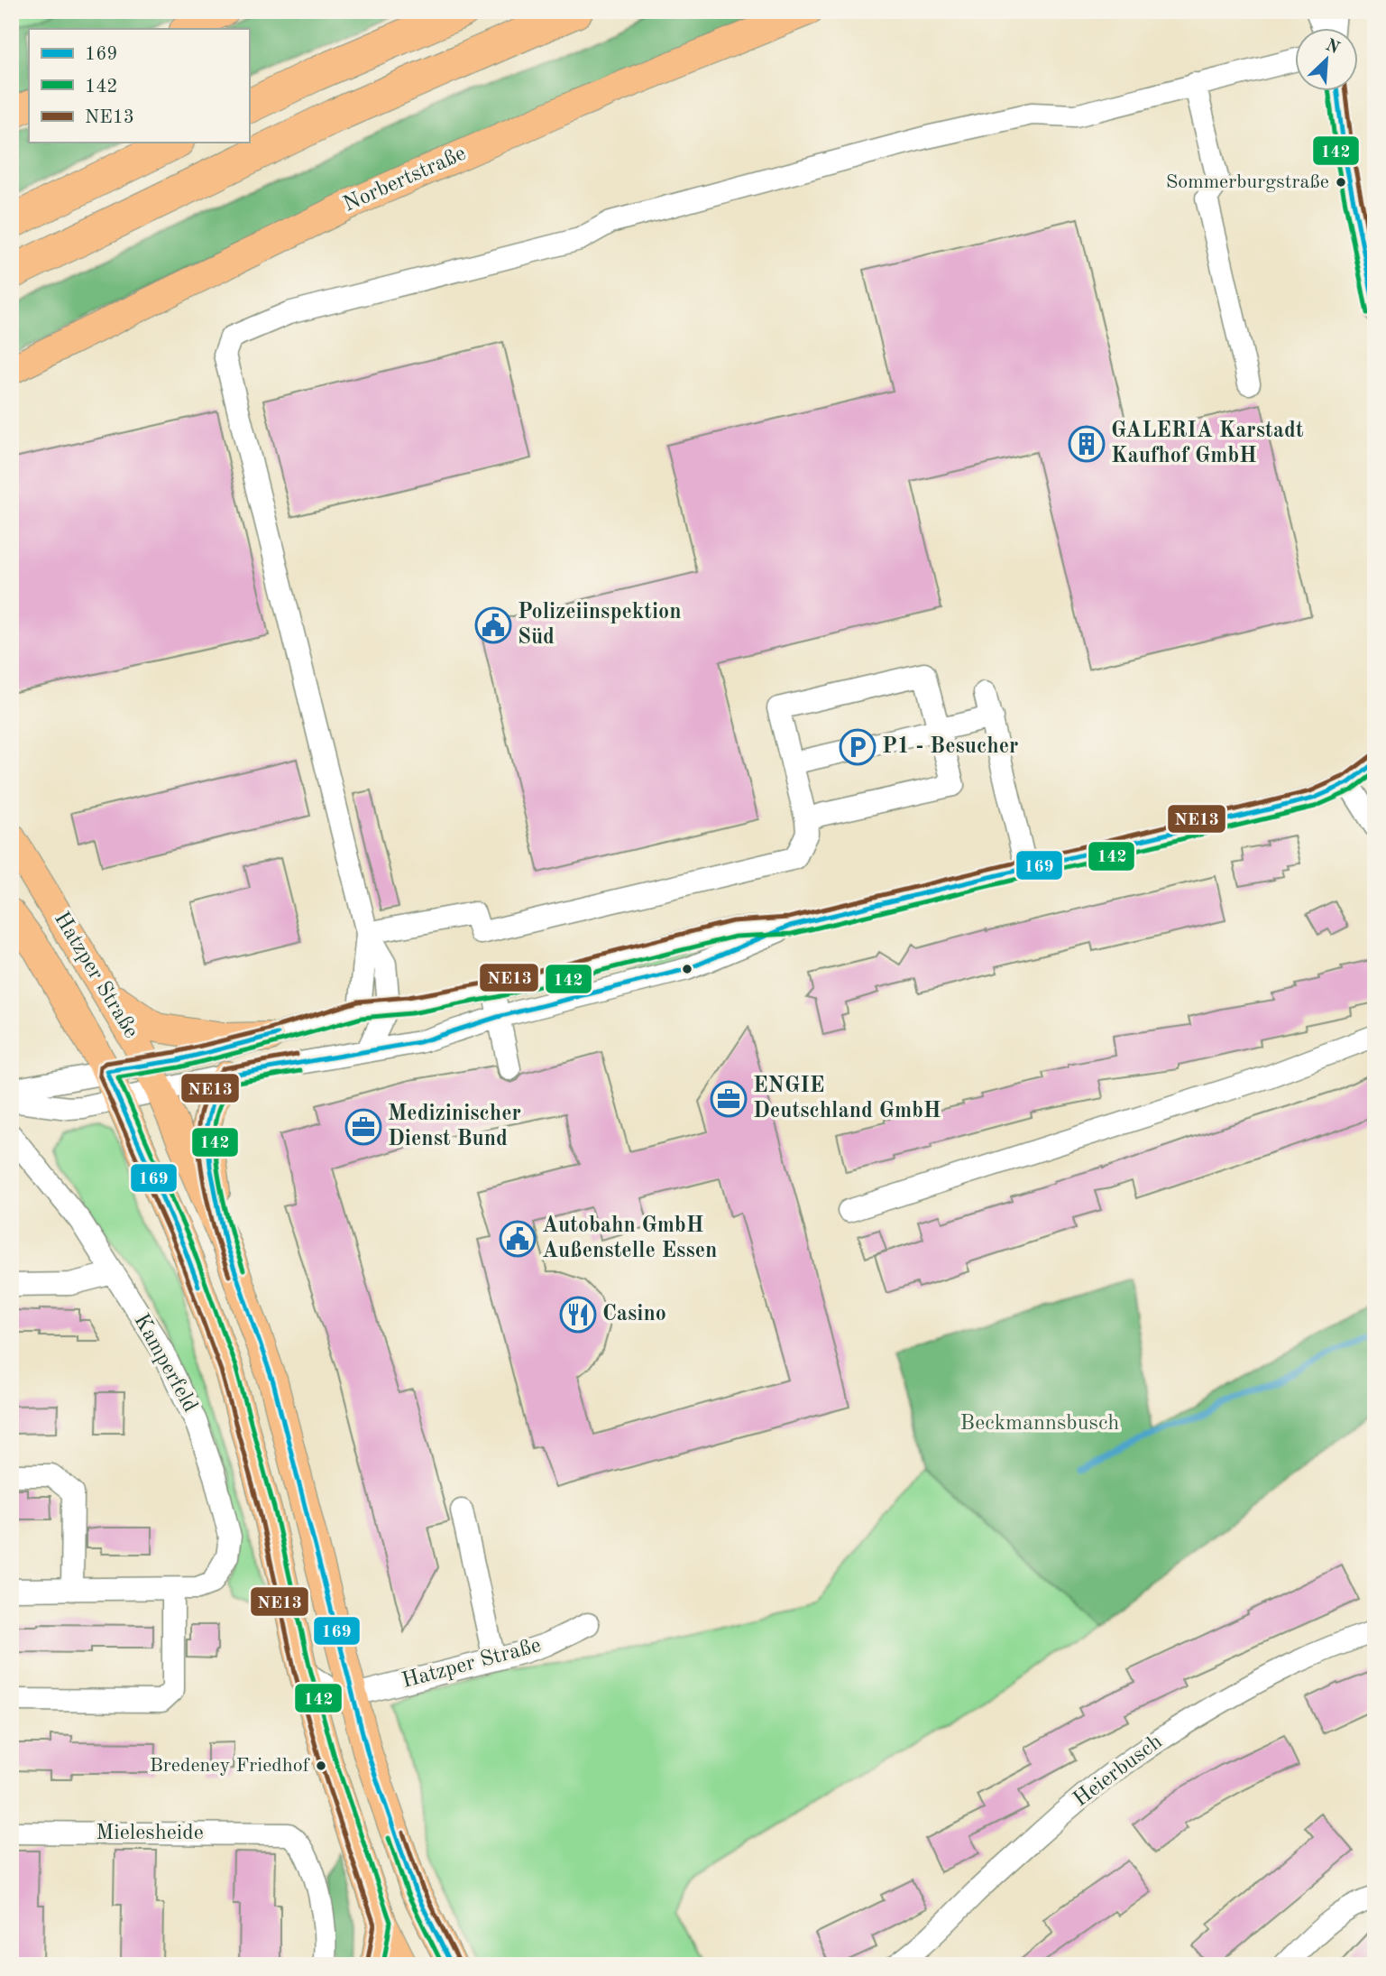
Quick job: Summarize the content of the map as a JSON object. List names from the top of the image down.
{
  "streets": {
    "main road": ["Norbertstraße", "Hatzper Straße"],
    "street": ["Kamperfeld", "Heierbusch", "Mielesheide"]
  },
  "parks": ["Beckmannsbusch"],
  "places": {
    "other": ["Sommerburgstraße", "Bredeney Friedhof"],
    "building": ["GALERIA Karstadt Kaufhof GmbH"],
    "public building": ["Polizeiinspektion Süd", "Autobahn GmbH Außenstelle Essen"],
    "parking": ["P1 - Besucher"],
    "office": ["ENGIE Deutschland GmbH", "Medizinischer Dienst Bund"],
    "restaurant": ["Casino"]
  },
  "lines": ["transit line 169", "transit line 142", "transit line NE13"],
  "legend": ["169", "142", "NE13"],
  "north": "top right"
}
